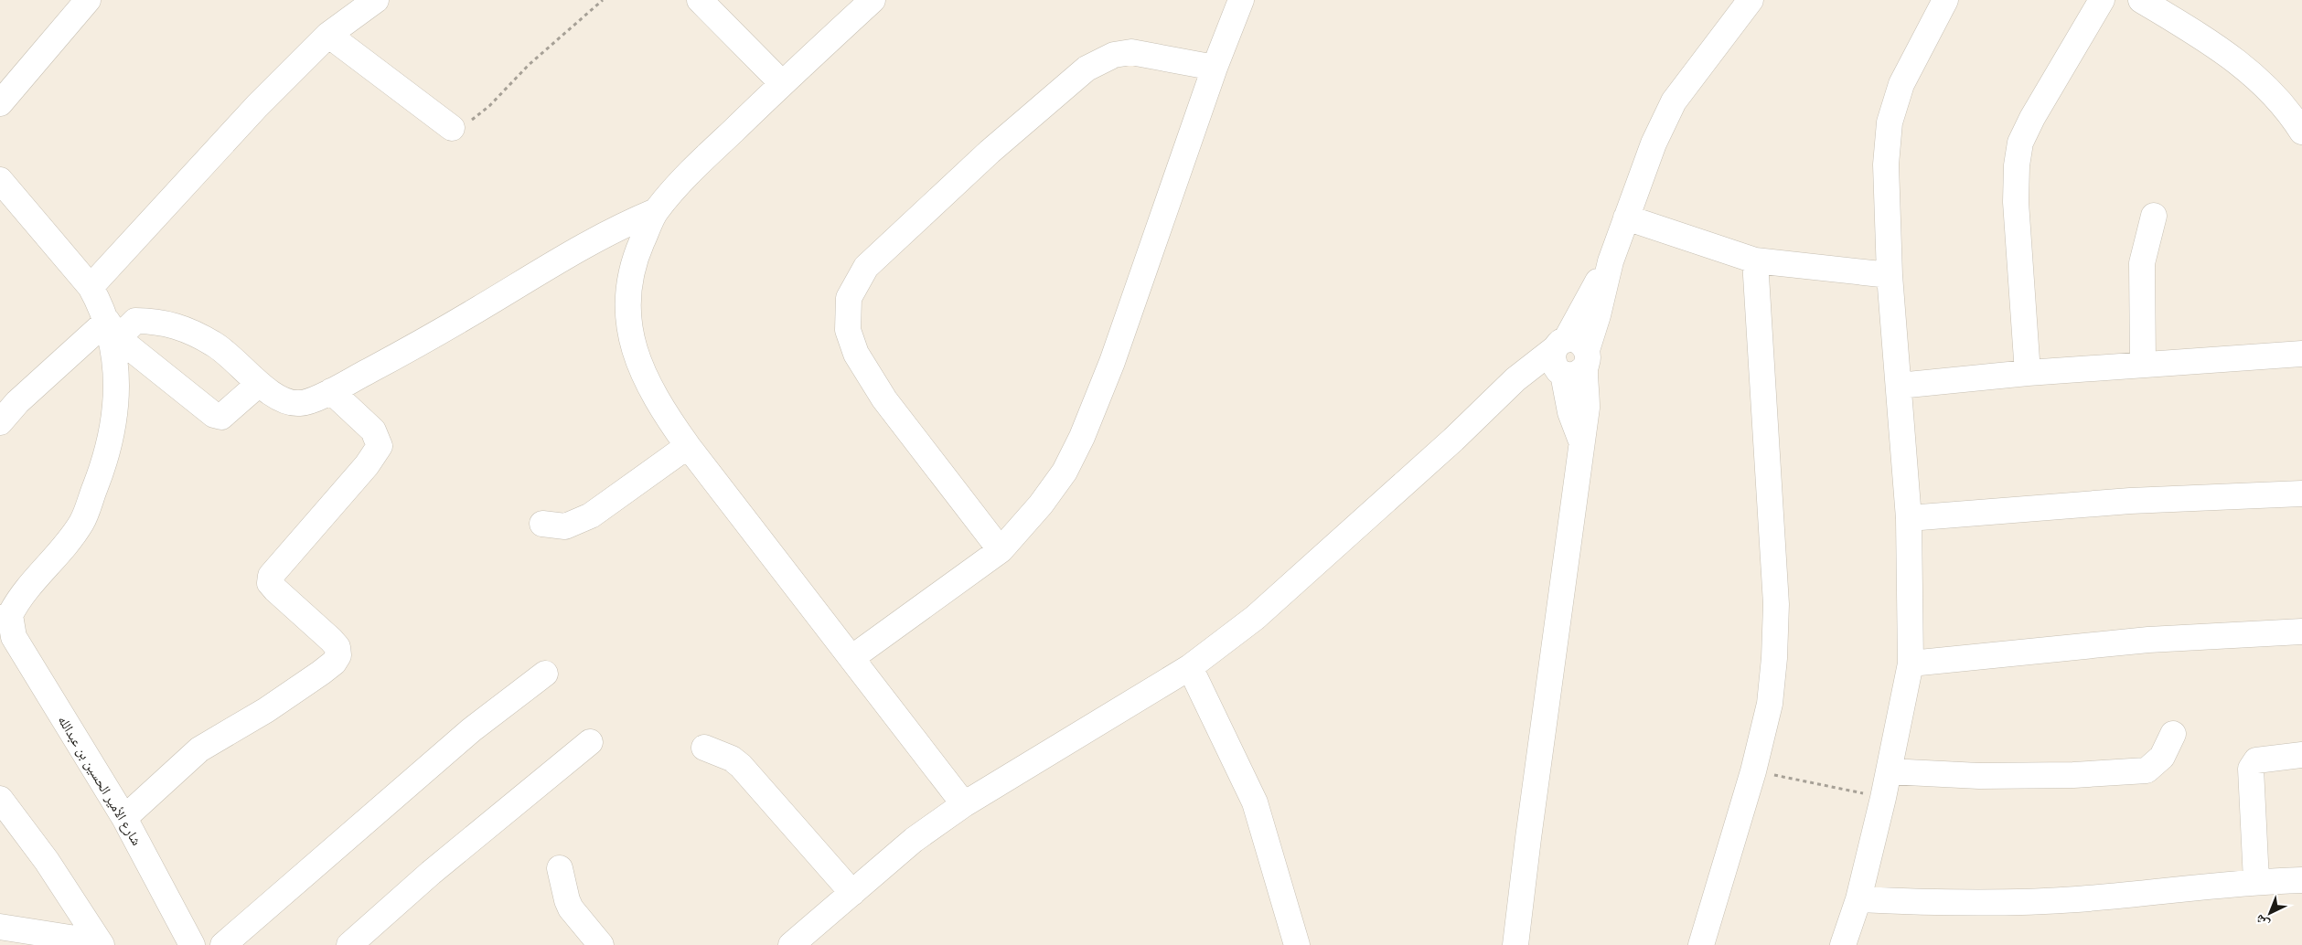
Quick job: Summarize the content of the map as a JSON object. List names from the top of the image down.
{
  "streets": {
    "street": ["شارع الأمير الحسين بن عبدالله"]
  },
  "north": "bottom left"
}
